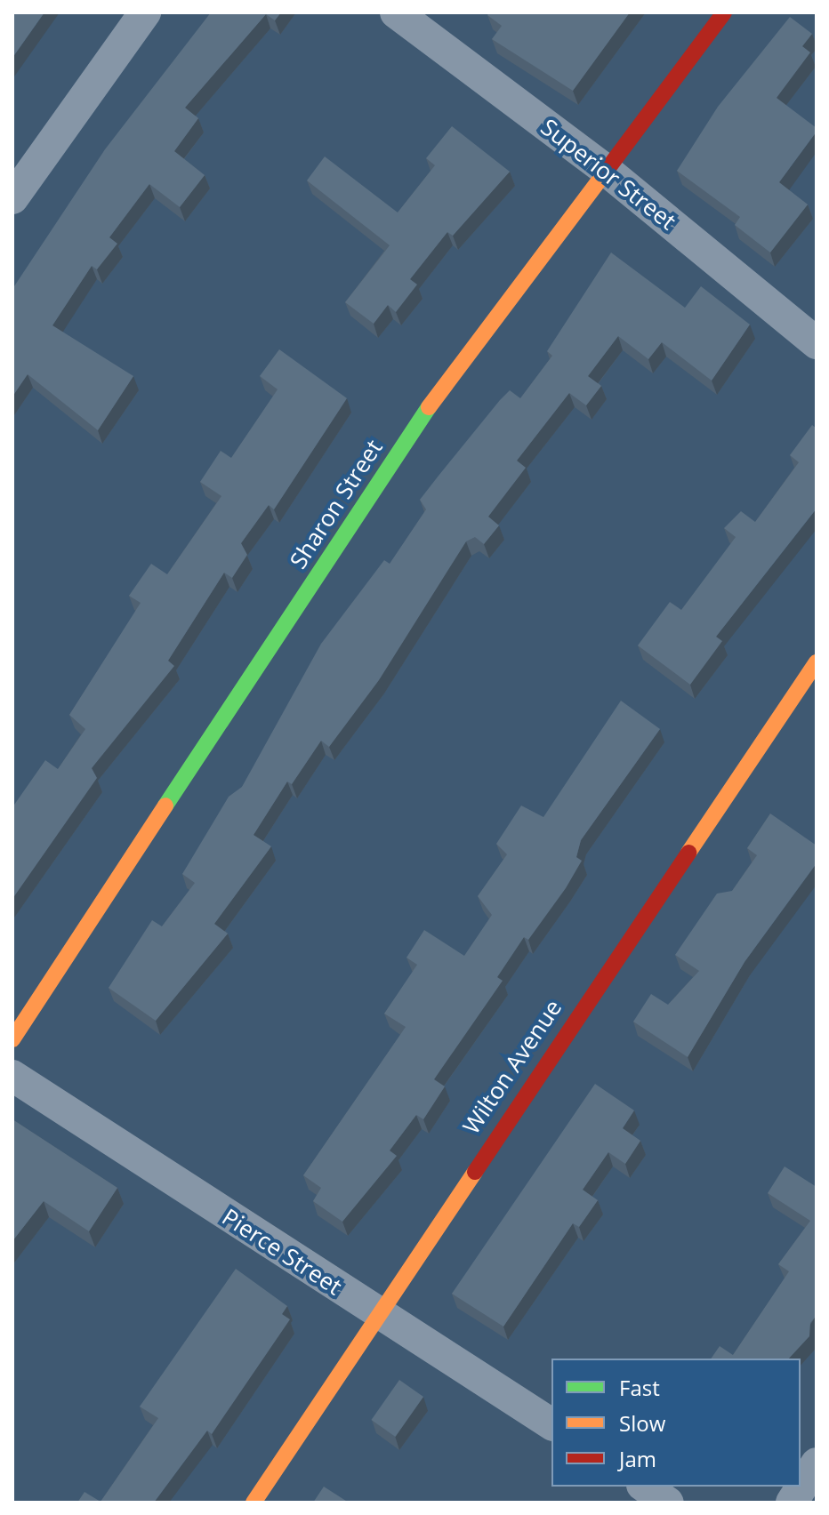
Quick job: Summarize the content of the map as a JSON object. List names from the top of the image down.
{
  "streets": {
    "street": [
      "Superior Street",
      "Sharon Street",
      "Wilton Avenue",
      "Pierce Street"
    ]
  },
  "crossings": [
    ["Superior Street", "Sharon Street"],
    ["Wilton Avenue", "Pierce Street"]
  ],
  "legend": ["Fast", "Slow", "Jam"]
}
